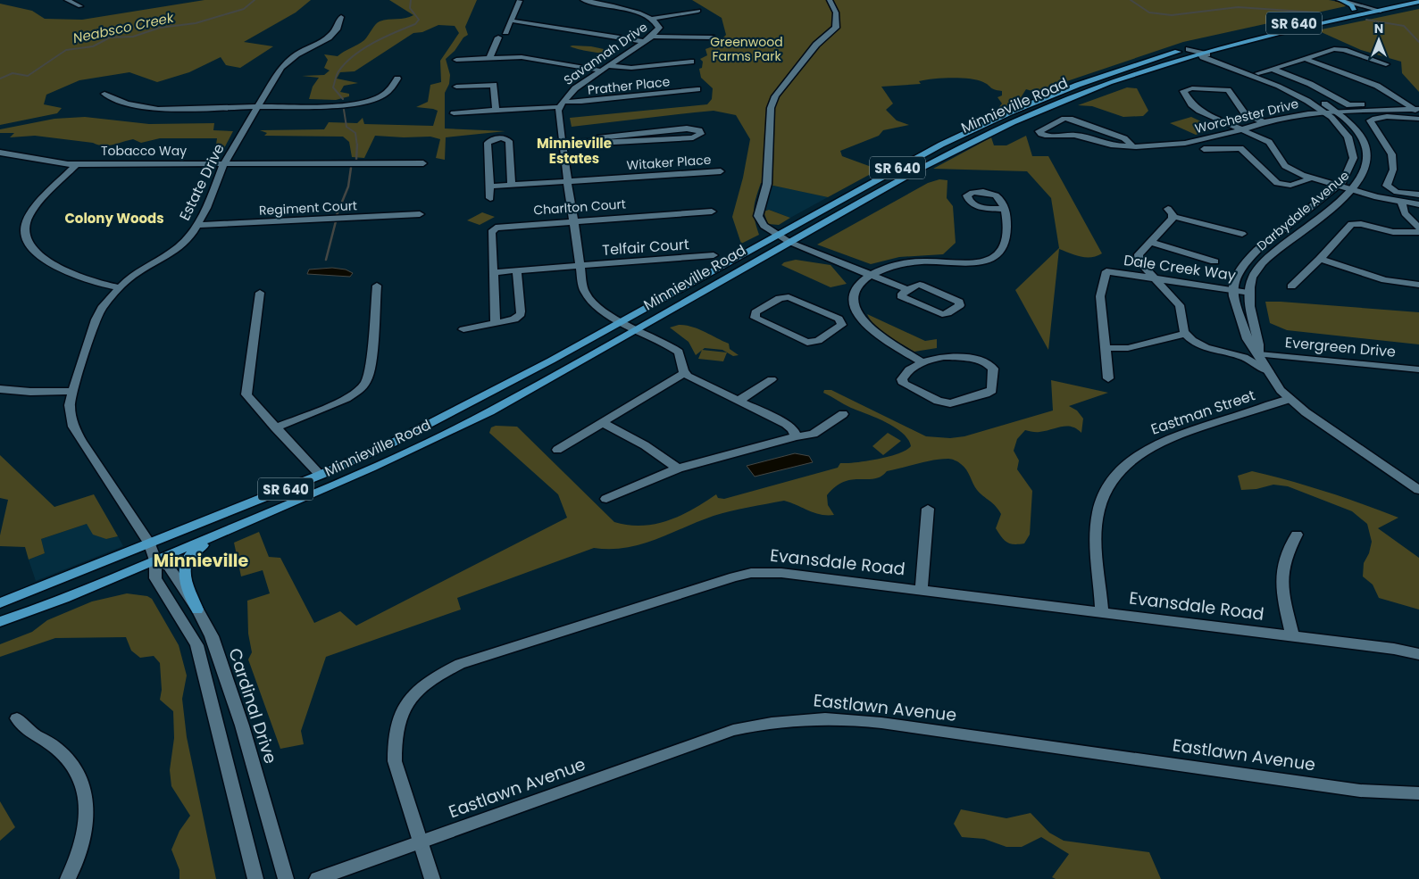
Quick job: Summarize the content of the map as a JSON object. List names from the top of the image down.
{
  "streets": {
    "main road": ["SR 640", "Minnieville Road"],
    "street": [
      "Savannah Drive",
      "Prather Place",
      "Worchester Drive",
      "Tobacco Way",
      "Witaker Place",
      "Estate Drive",
      "Charlton Court",
      "Regiment Court",
      "Darbydale Avenue",
      "Telfair Court",
      "Dale Creek Way",
      "Evergreen Drive",
      "Eastman Street",
      "Evansdale Road",
      "Cardinal Drive",
      "Eastlawn Avenue"
    ]
  },
  "crossings": [
    ["Savannah Drive", "Prather Place"],
    ["Savannah Drive", "Minnieville Road"],
    ["Savannah Drive", "Witaker Place"],
    ["Savannah Drive", "Charlton Court"],
    ["Savannah Drive", "Telfair Court"],
    ["Minnieville Road", "Estate Drive"],
    ["Minnieville Road", "Darbydale Avenue"],
    ["Minnieville Road", "Cardinal Drive"],
    ["Worchester Drive", "Darbydale Avenue"],
    ["Tobacco Way", "Estate Drive"],
    ["Estate Drive", "Regiment Court"],
    ["Darbydale Avenue", "Dale Creek Way"],
    ["Darbydale Avenue", "Evergreen Drive"],
    ["Darbydale Avenue", "Eastman Street"],
    ["Eastman Street", "Evansdale Road"],
    ["Evansdale Road", "Eastlawn Avenue"]
  ],
  "districts": ["Minnieville Estates", "Colony Woods", "Minnieville"],
  "water": ["Neabsco Creek"],
  "parks": ["Greenwood Farms Park"],
  "north": "top"
}
